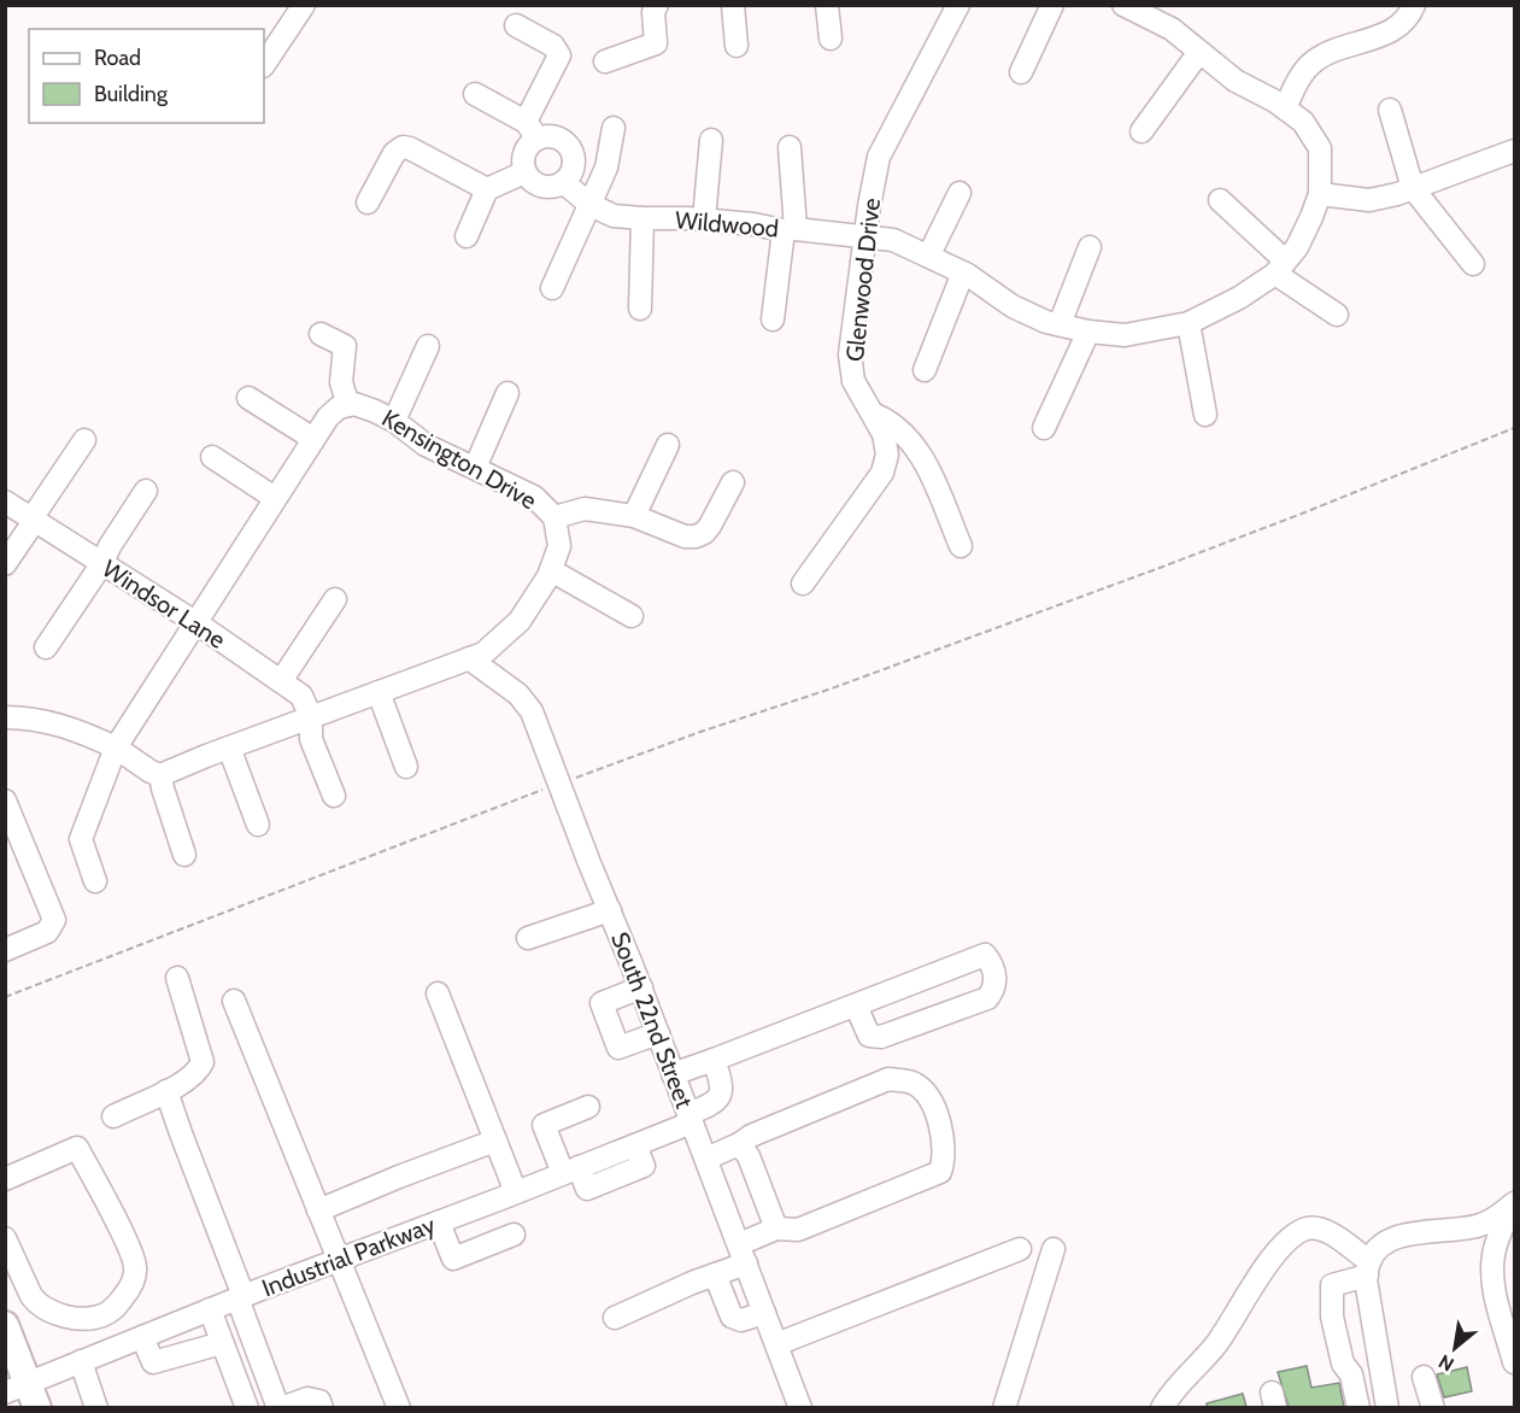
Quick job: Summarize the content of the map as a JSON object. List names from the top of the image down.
{
  "streets": {
    "street": [
      "Wildwood",
      "Glenwood Drive",
      "Kensington Drive",
      "Windsor Lane",
      "South 22nd Street",
      "Industrial Parkway"
    ]
  },
  "crossings": [
    ["Wildwood", "Glenwood Drive"],
    ["Kensington Drive", "Windsor Lane"],
    ["Kensington Drive", "South 22nd Street"],
    ["South 22nd Street", "Industrial Parkway"]
  ],
  "legend": ["Road", "Building"],
  "north": "bottom left"
}
